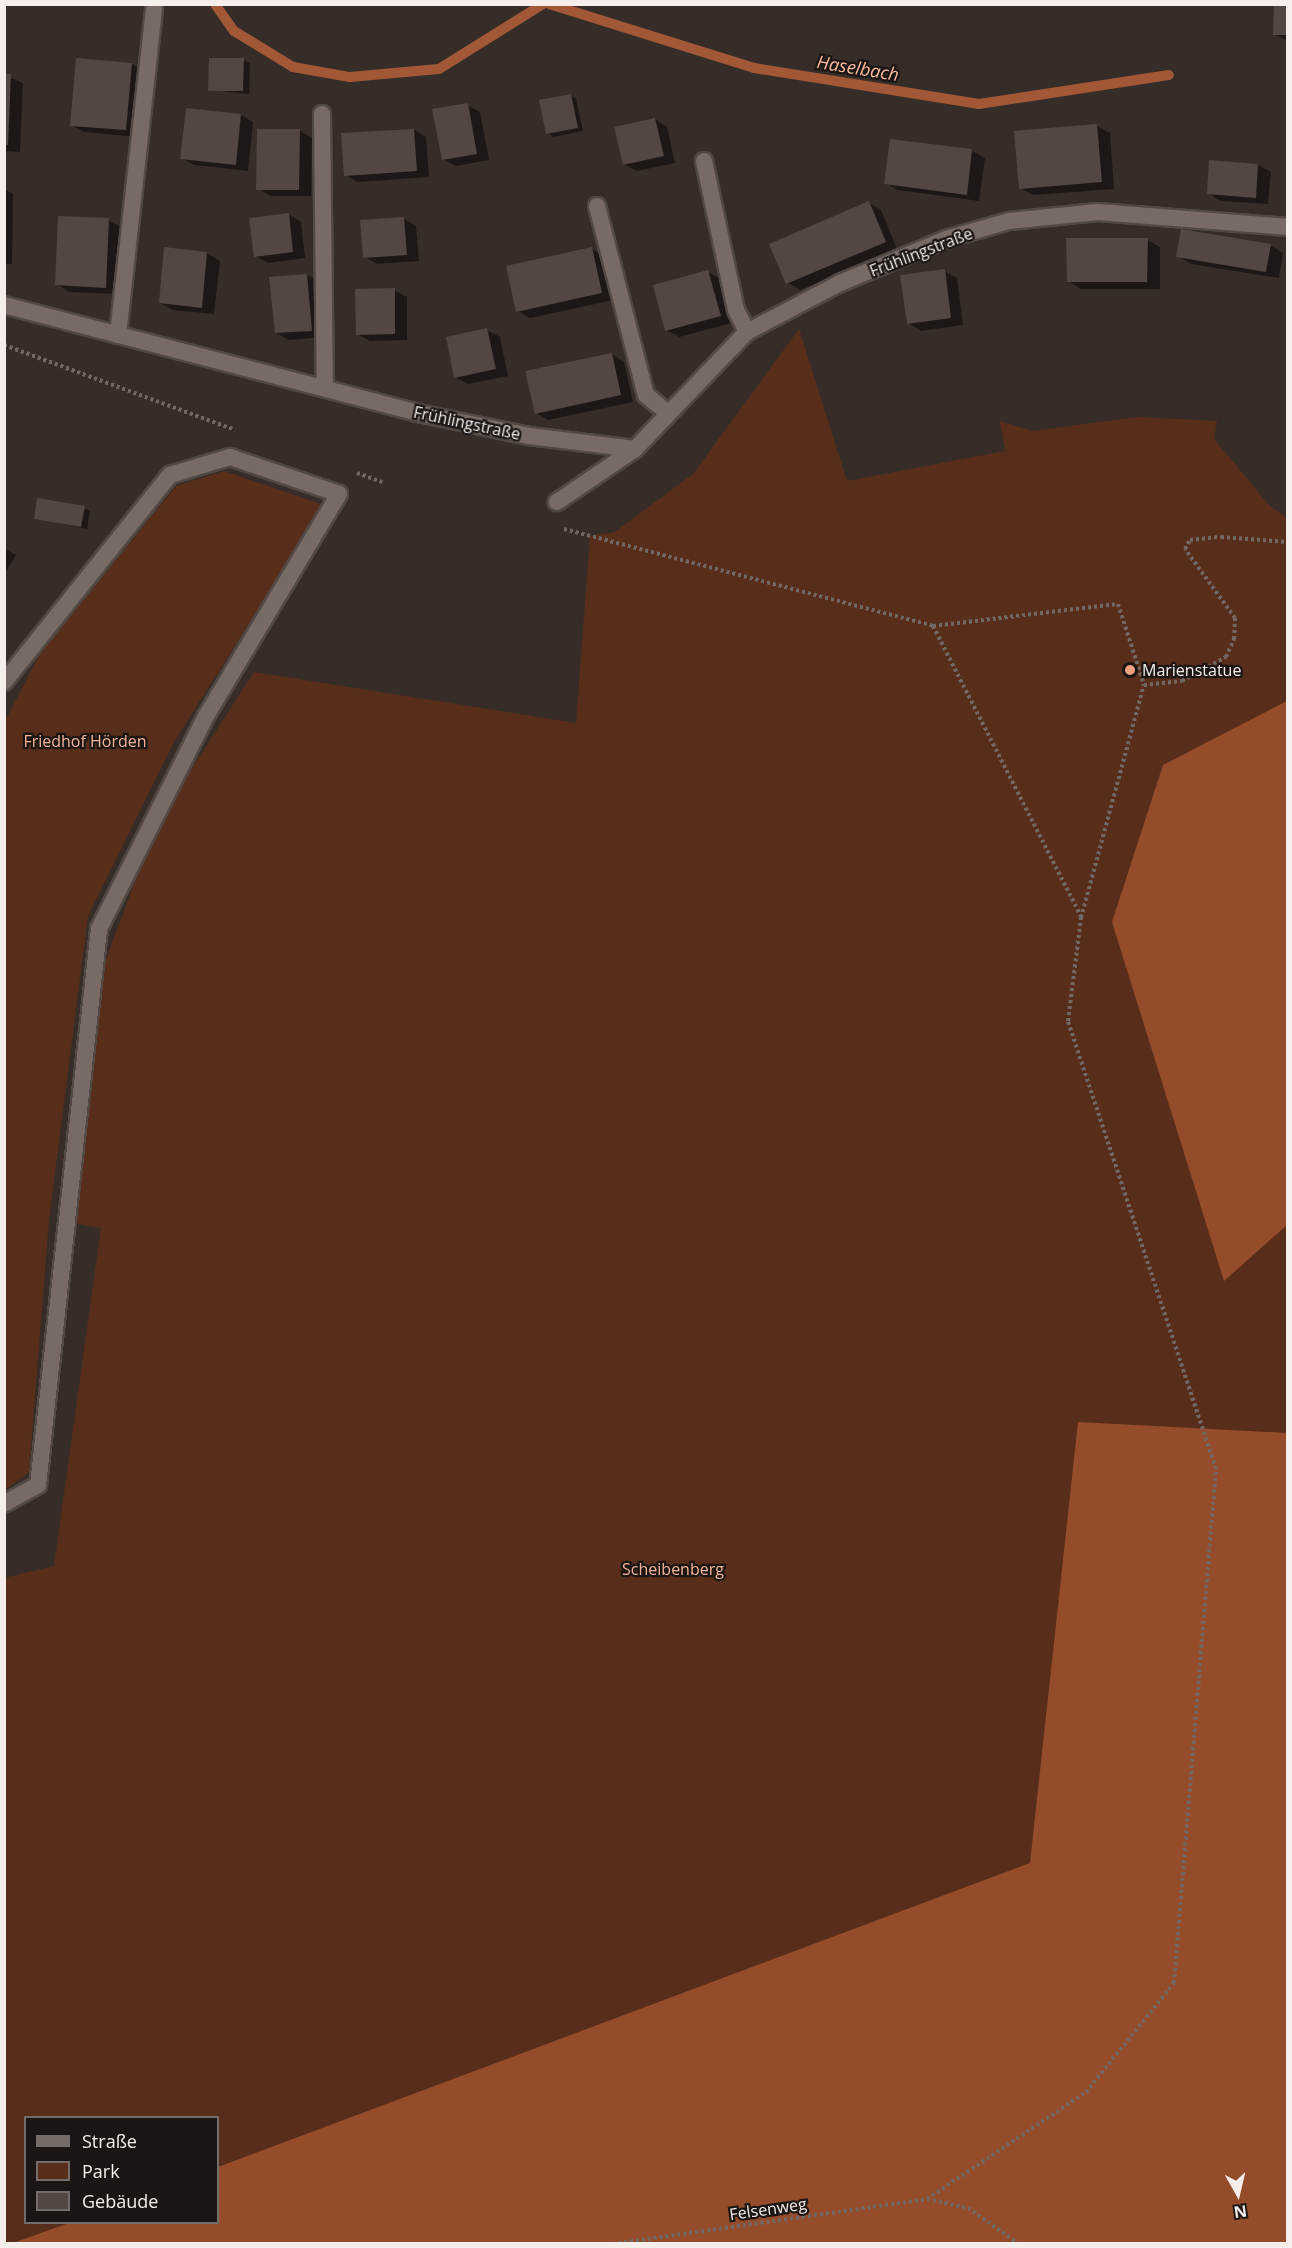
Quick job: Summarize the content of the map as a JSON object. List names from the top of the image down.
{
  "streets": {
    "street": ["Frühlingstraße"],
    "path": ["Felsenweg"]
  },
  "water": ["Haselbach"],
  "parks": ["Friedhof Hörden", "Scheibenberg"],
  "places": ["Marienstatue"],
  "legend": ["Straße", "Park", "Gebäude"],
  "north": "bottom"
}
